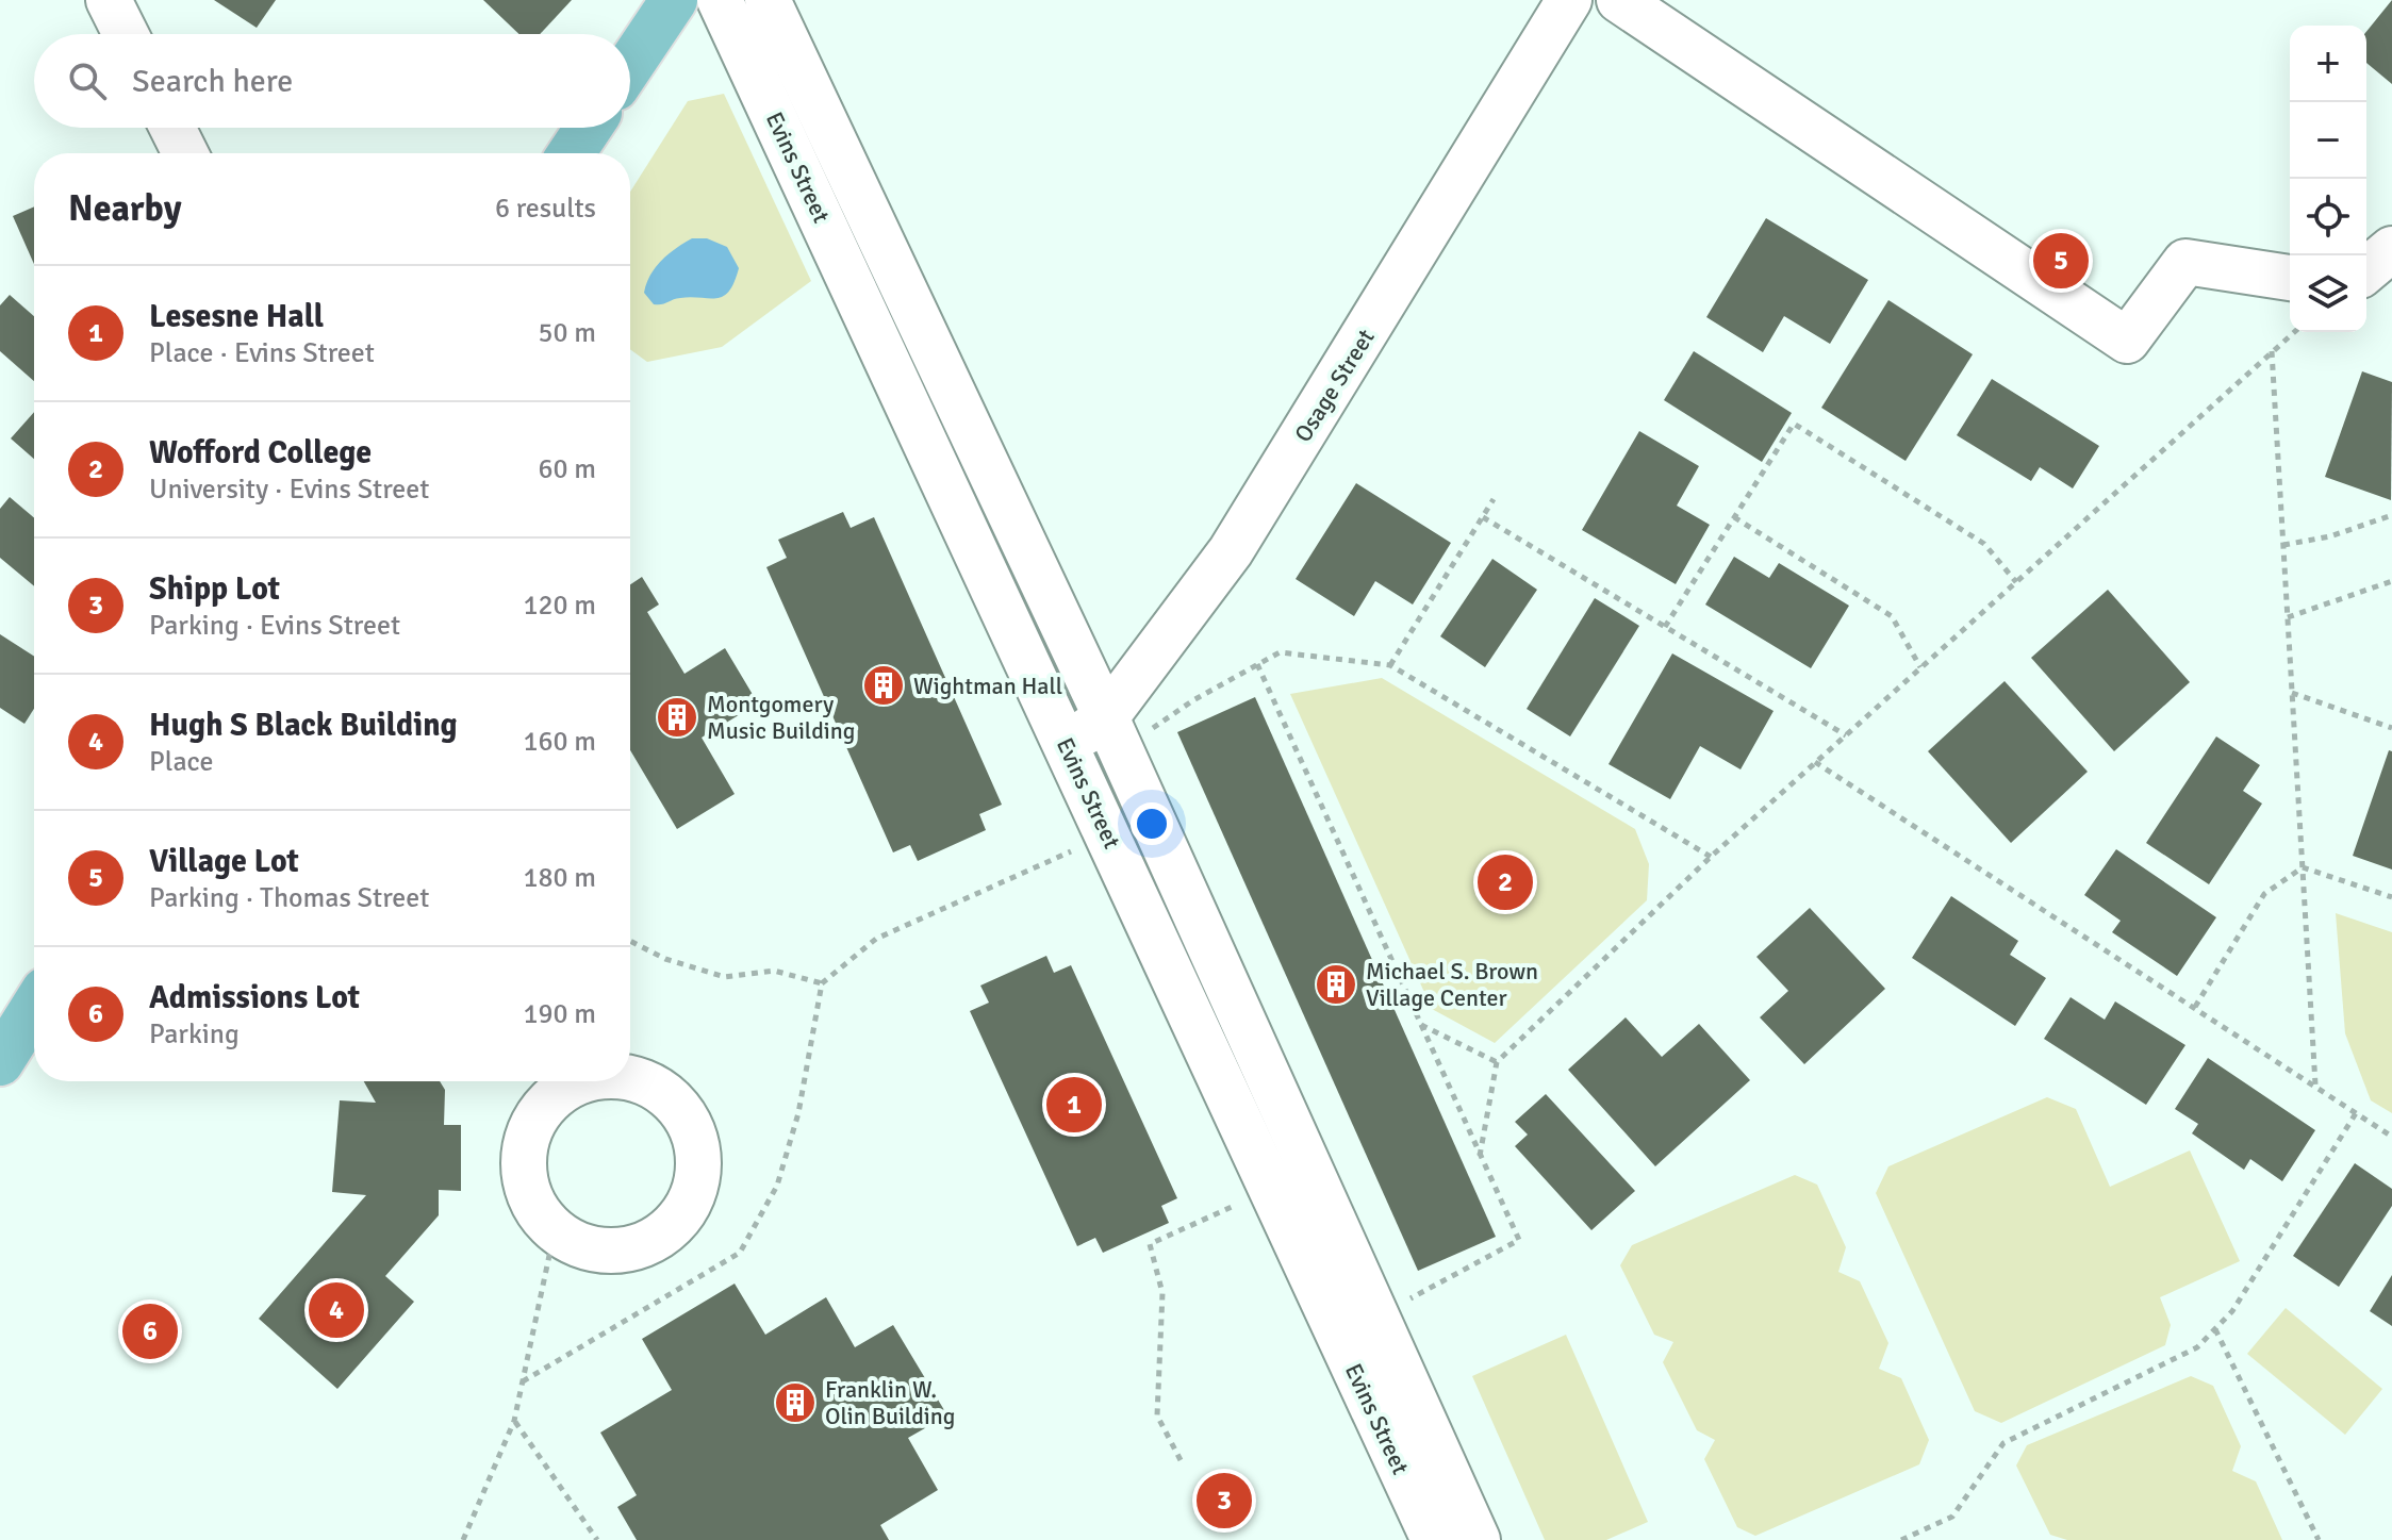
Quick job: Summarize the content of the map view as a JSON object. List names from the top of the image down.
{
  "streets": {
    "street": ["Evins Street", "Osage Street"]
  },
  "crossings": [
    ["Evins Street", "Osage Street"]
  ],
  "places": {
    "building": [
      "Wightman Hall",
      "Montgomery Music Building",
      "Michael S. Brown Village Center",
      "Franklin W. Olin Building"
    ]
  },
  "page": {
    "map_buttons": ["+", "−"],
    "search": "Search here",
    "heading": ["Nearby", "6 results"],
    "pins": [
      "5",
      "2",
      "1",
      "4",
      "6",
      "3"
    ],
    "list": [
      {
        "mark": "1",
        "name": "Lesesne Hall",
        "note": "Place · Evins Street",
        "value": "50 m"
      },
      {
        "mark": "2",
        "name": "Wofford College",
        "note": "University · Evins Street",
        "value": "60 m"
      },
      {
        "mark": "3",
        "name": "Shipp Lot",
        "note": "Parking · Evins Street",
        "value": "120 m"
      },
      {
        "mark": "4",
        "name": "Hugh S Black Building",
        "note": "Place",
        "value": "160 m"
      },
      {
        "mark": "5",
        "name": "Village Lot",
        "note": "Parking · Thomas Street",
        "value": "180 m"
      },
      {
        "mark": "6",
        "name": "Admissions Lot",
        "note": "Parking",
        "value": "190 m"
      }
    ]
  }
}
